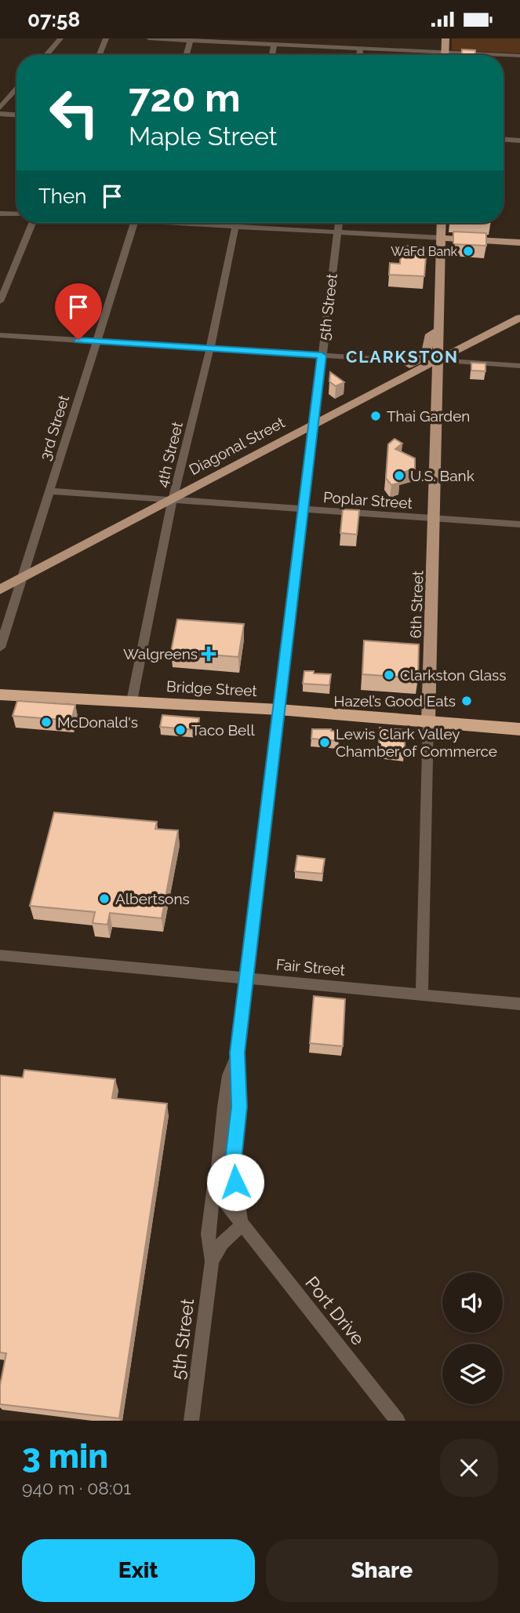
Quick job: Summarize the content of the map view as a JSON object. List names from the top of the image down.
{
  "streets": {
    "highway": ["Bridge Street"],
    "main road": ["Diagonal Street", "6th Street"],
    "street": [
      "5th Street",
      "3rd Street",
      "4th Street",
      "Poplar Street",
      "Fair Street",
      "Port Drive"
    ]
  },
  "crossings": [
    ["5th Street", "Diagonal Street"],
    ["5th Street", "Poplar Street"],
    ["5th Street", "Bridge Street"],
    ["5th Street", "Fair Street"],
    ["5th Street", "Port Drive"],
    ["3rd Street", "Diagonal Street"],
    ["3rd Street", "Poplar Street"],
    ["Diagonal Street", "4th Street"],
    ["Diagonal Street", "Poplar Street"],
    ["Diagonal Street", "6th Street"],
    ["4th Street", "Poplar Street"],
    ["4th Street", "Bridge Street"],
    ["Poplar Street", "6th Street"],
    ["6th Street", "Bridge Street"],
    ["6th Street", "Fair Street"]
  ],
  "districts": ["CLARKSTON"],
  "places": {
    "other": [
      "WaFd Bank",
      "Thai Garden",
      "U.S. Bank",
      "Clarkston Glass",
      "Hazel’s Good Eats",
      "McDonald's",
      "Taco Bell",
      "Lewis Clark Valley Chamber of Commerce",
      "Albertsons"
    ],
    "health": ["Walgreens"]
  },
  "page": {
    "status": "07:58",
    "turn": ["720 m", "Maple Street"],
    "then": "Then",
    "heading": ["3 min", "940 m · 08:01"],
    "buttons": ["Exit", "Share"]
  }
}
